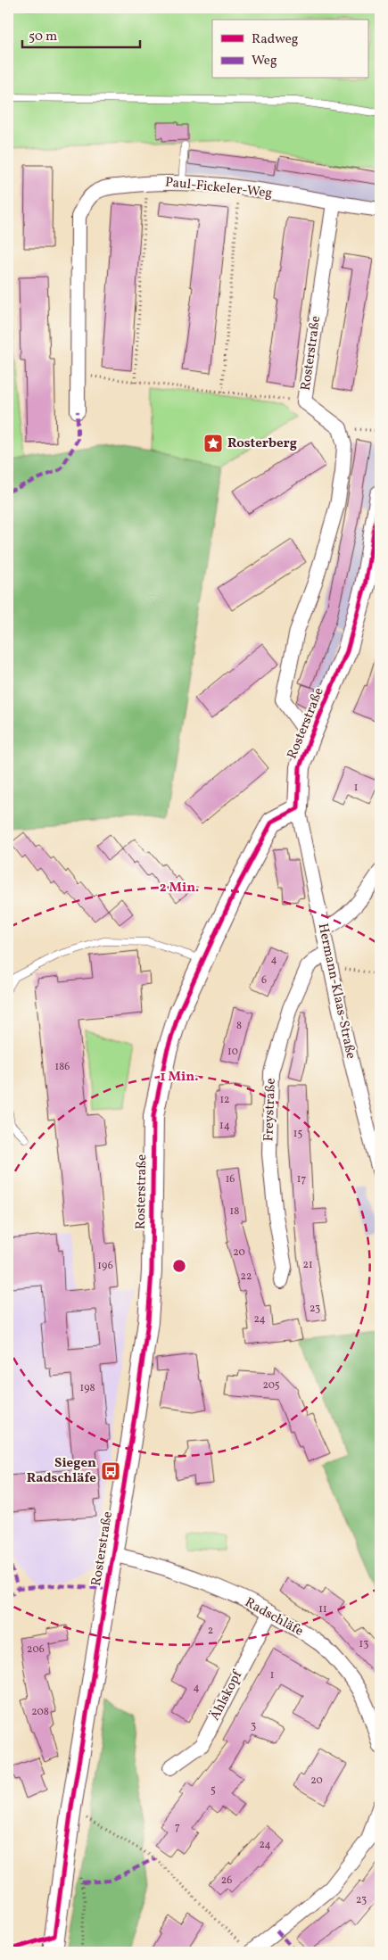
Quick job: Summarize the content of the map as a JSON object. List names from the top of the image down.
{
  "streets": {
    "street": [
      "Paul-Fickeler-Weg",
      "Rosterstraße",
      "Hermann-Klaas-Straße",
      "Freystraße",
      "Radschläfe",
      "Ählskopf"
    ]
  },
  "crossings": [
    ["Paul-Fickeler-Weg", "Rosterstraße"],
    ["Rosterstraße", "Hermann-Klaas-Straße"],
    ["Rosterstraße", "Radschläfe"],
    ["Hermann-Klaas-Straße", "Freystraße"],
    ["Radschläfe", "Ählskopf"]
  ],
  "places": {
    "place": ["Rosterberg"],
    "bus stop": ["Siegen Radschläfe"]
  },
  "house_numbers": [
    "1",
    "4",
    "6",
    "8",
    "10",
    "186",
    "12",
    "14",
    "15",
    "16",
    "17",
    "18",
    "20",
    "21",
    "196",
    "22",
    "23",
    "24",
    "205",
    "198",
    "11",
    "2",
    "13",
    "206",
    "1",
    "4",
    "208",
    "3",
    "20",
    "5",
    "7",
    "24",
    "26",
    "23"
  ],
  "legend": ["Radweg", "Weg"],
  "scale_bar": "50 m",
  "rings": ["2 Min.", "1 Min."]
}
